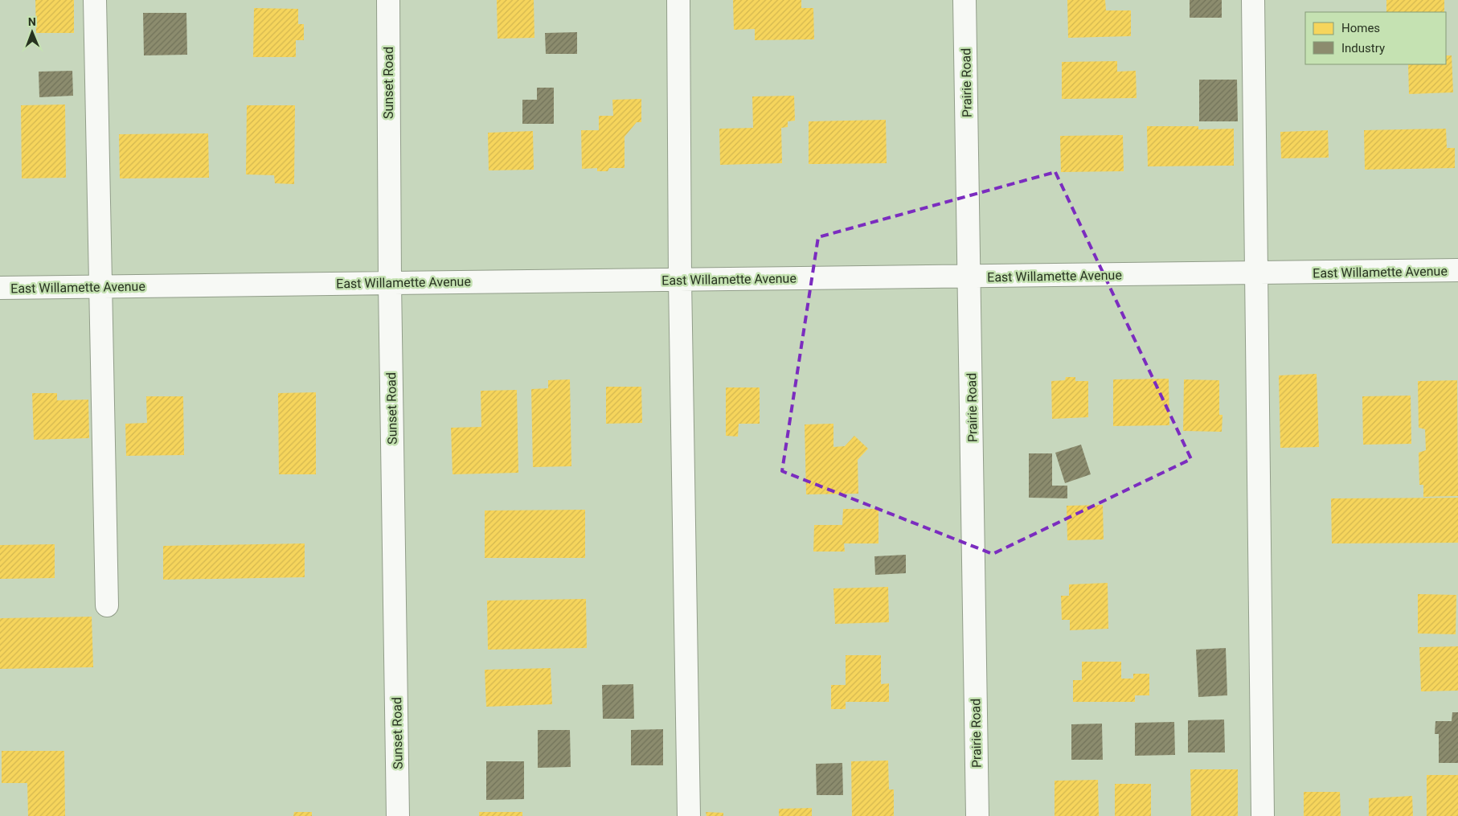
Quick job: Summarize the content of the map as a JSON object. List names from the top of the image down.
{
  "streets": {
    "street": ["Sunset Road", "Prairie Road", "East Willamette Avenue"]
  },
  "crossings": [
    ["Sunset Road", "East Willamette Avenue"],
    ["Prairie Road", "East Willamette Avenue"]
  ],
  "legend": ["Homes", "Industry"],
  "north": "top"
}
